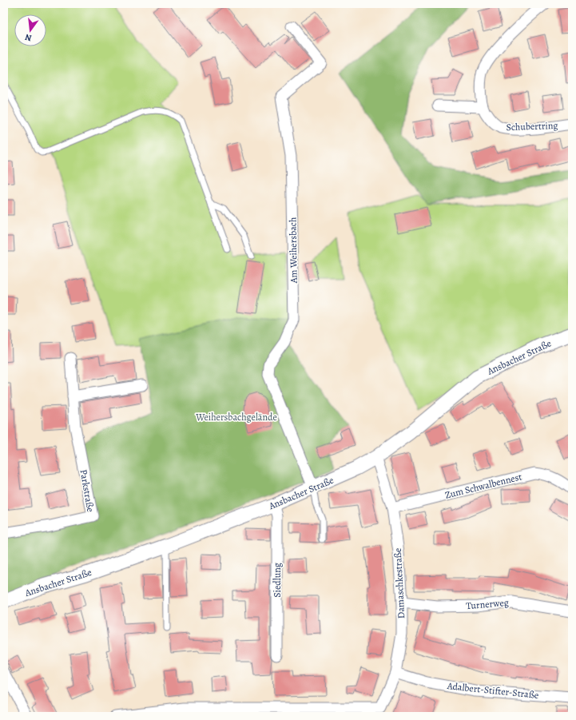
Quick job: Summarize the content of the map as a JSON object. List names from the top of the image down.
{
  "streets": {
    "street": [
      "Schubertring",
      "Am Weihersbach",
      "Ansbacher Straße",
      "Zum Schwalbennest",
      "Parkstraße",
      "Siedlung",
      "Damaschkestraße",
      "Turnerweg",
      "Adalbert-Stifter-Straße"
    ]
  },
  "crossings": [
    ["Am Weihersbach", "Ansbacher Straße"],
    ["Ansbacher Straße", "Siedlung"],
    ["Ansbacher Straße", "Damaschkestraße"],
    ["Zum Schwalbennest", "Damaschkestraße"],
    ["Damaschkestraße", "Turnerweg"],
    ["Damaschkestraße", "Adalbert-Stifter-Straße"]
  ],
  "parks": ["Weihersbachgelände"],
  "north": "bottom"
}
